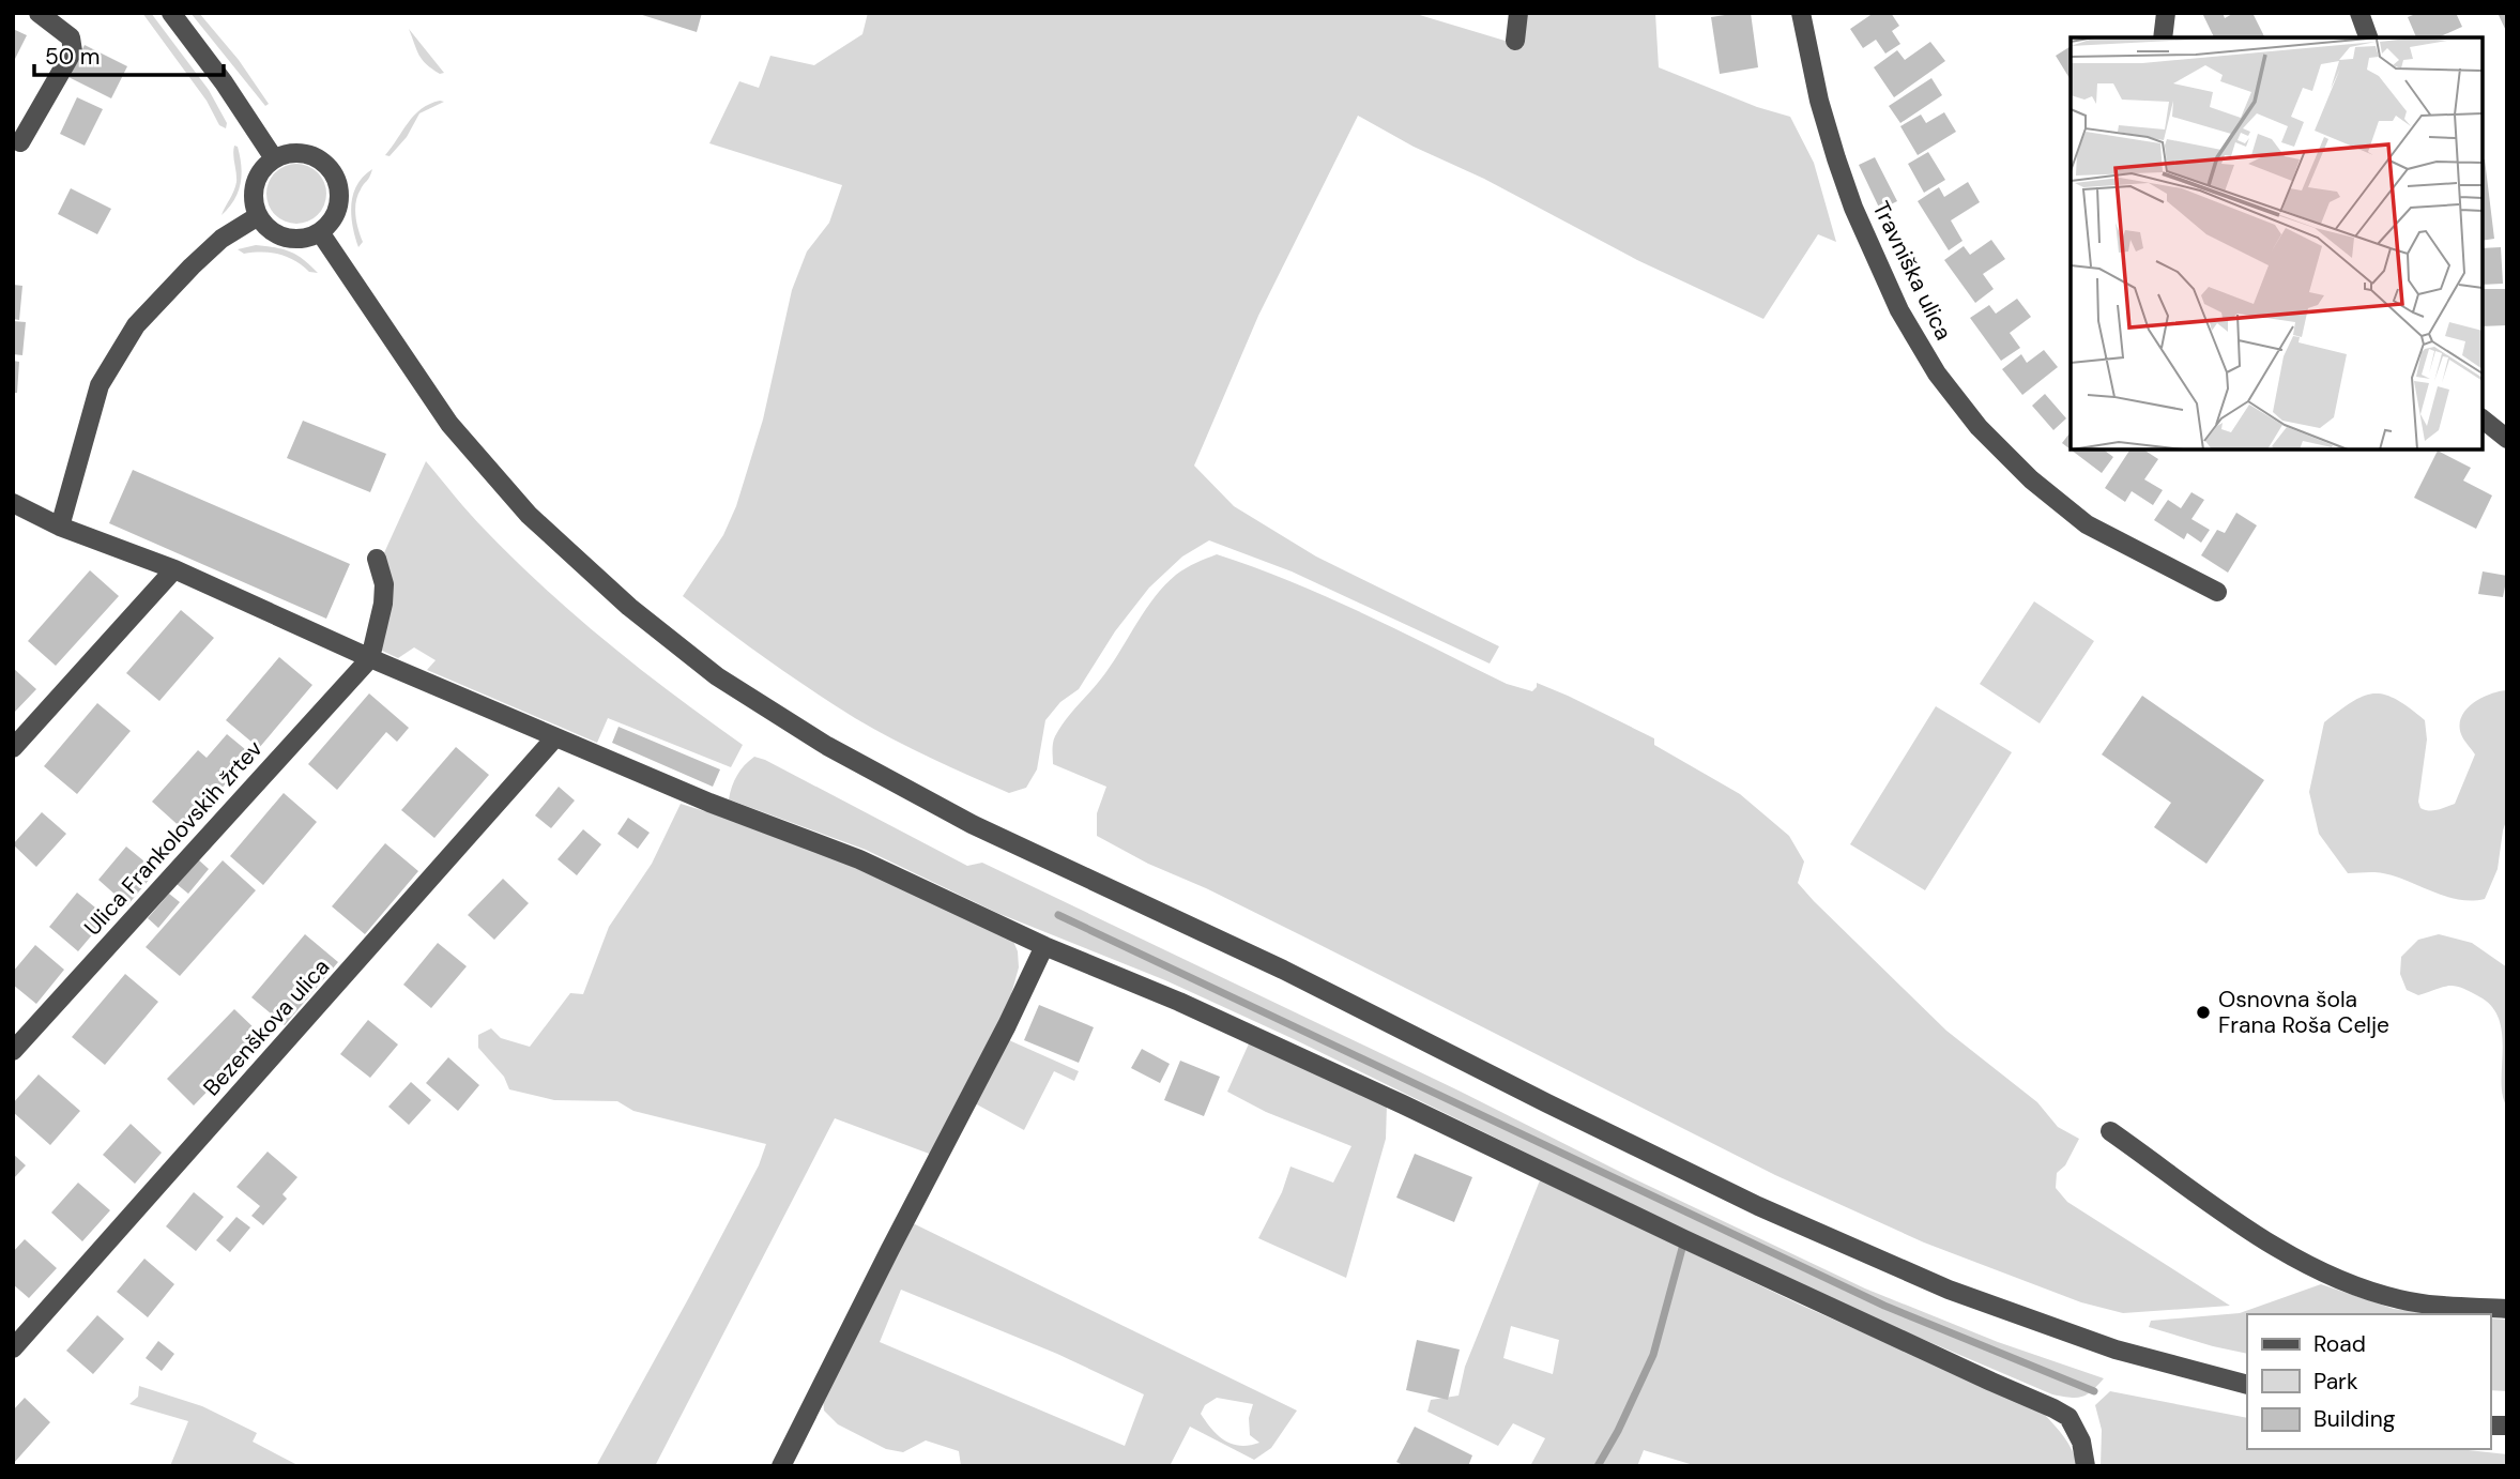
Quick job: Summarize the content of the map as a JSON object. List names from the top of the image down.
{
  "streets": {
    "street": ["Travniška ulica", "Ulica Frankolovskih žrtev", "Bezenškova ulica"]
  },
  "places": ["Osnovna šola Frana Roša Celje"],
  "legend": ["Road", "Park", "Building"],
  "scale_bar": "50 m"
}
